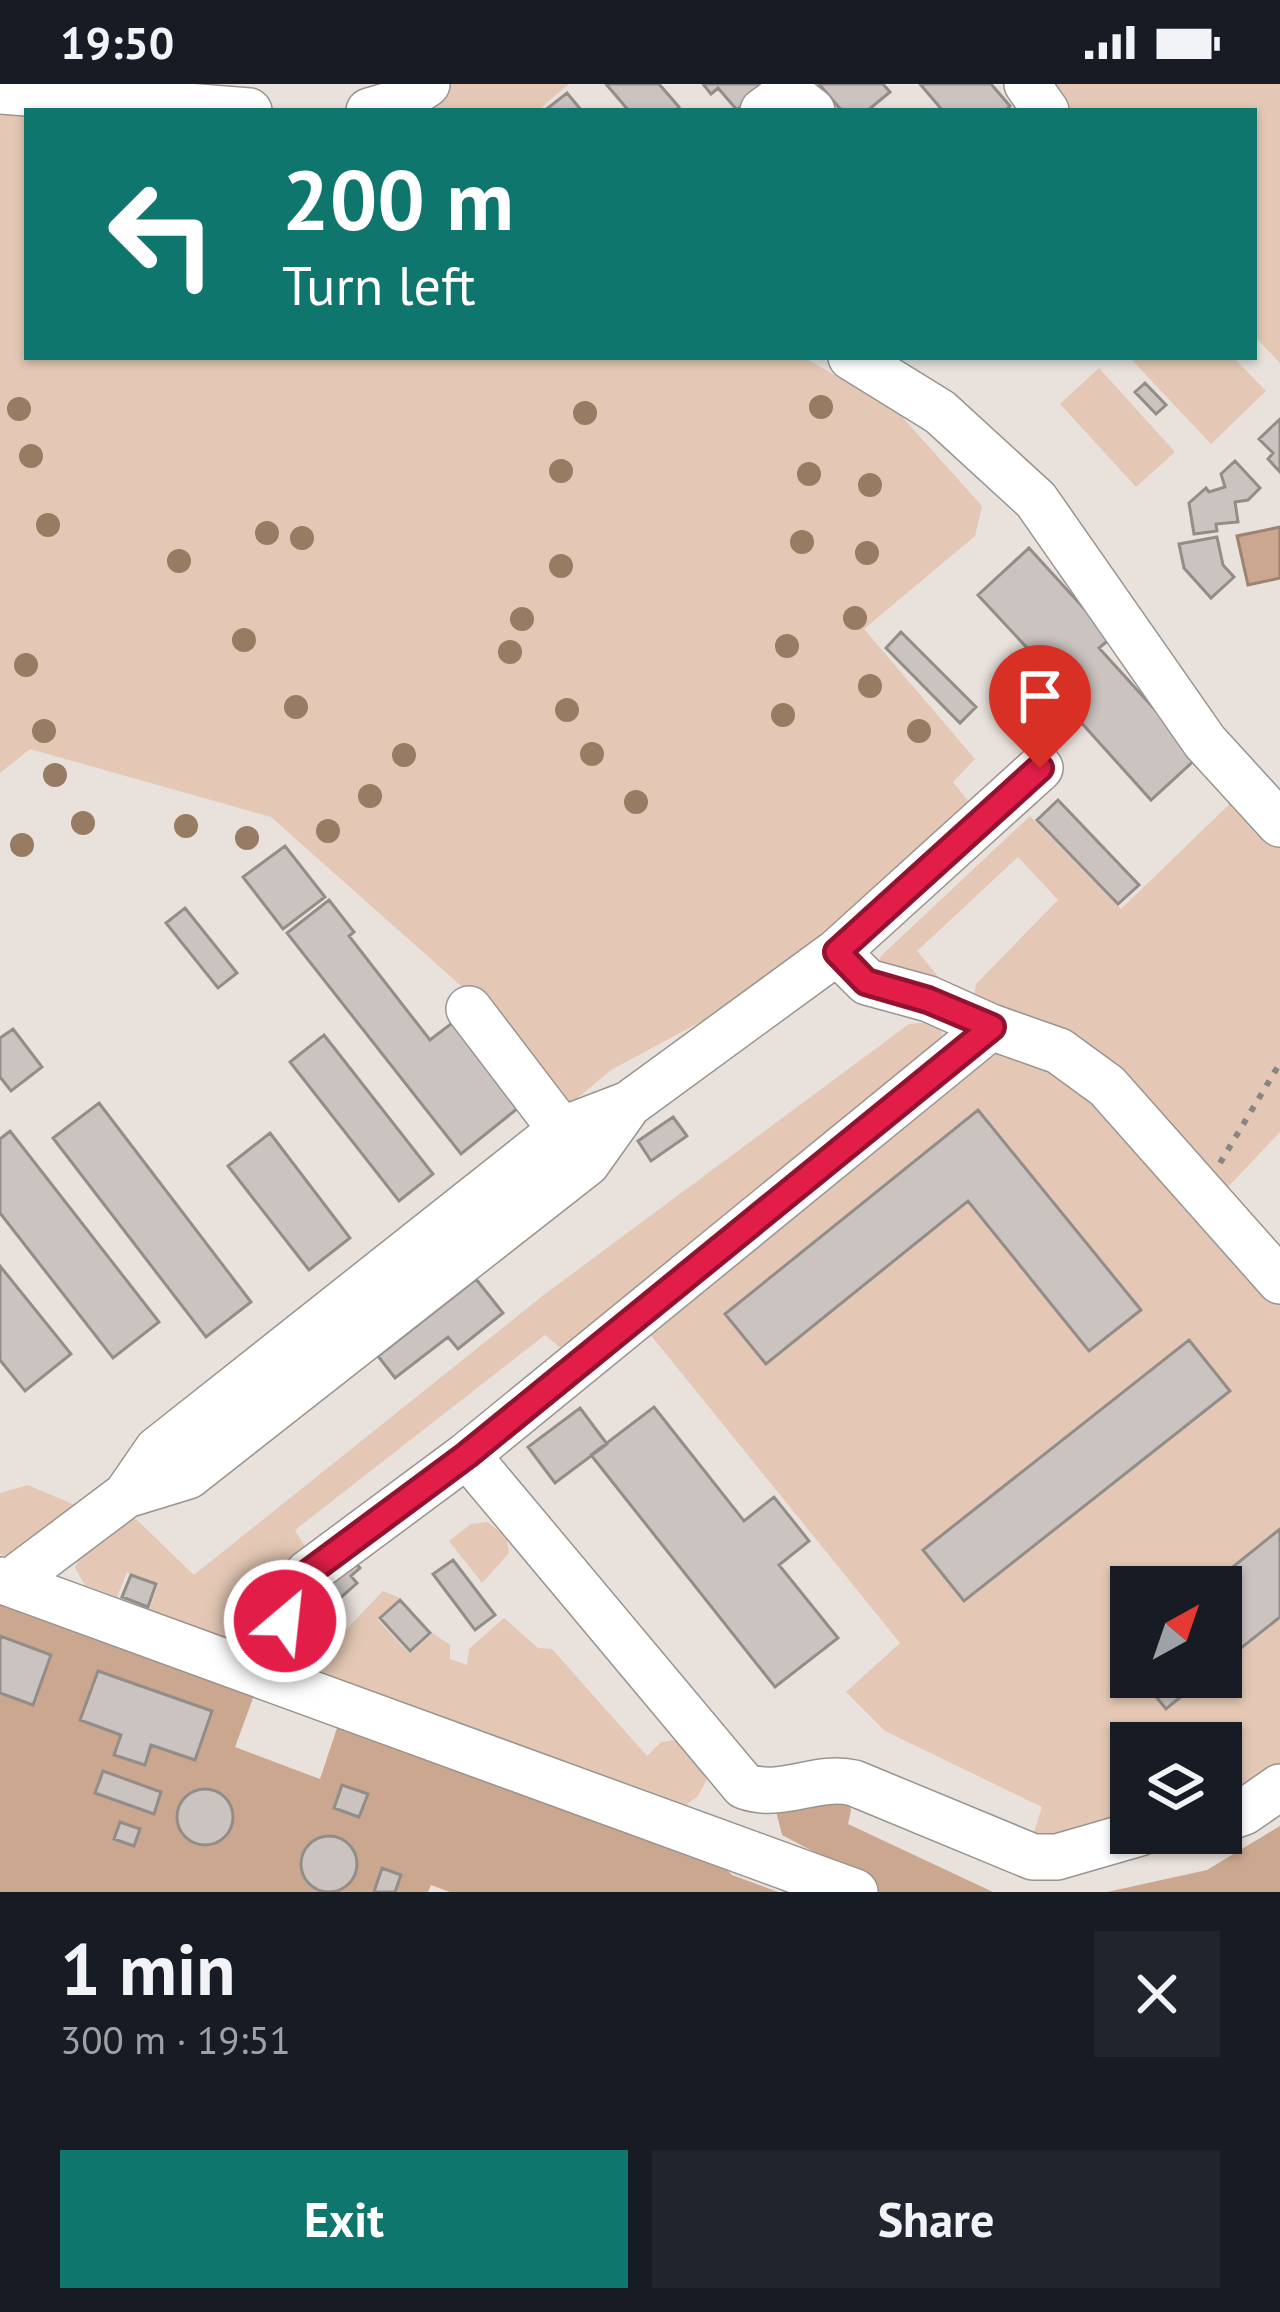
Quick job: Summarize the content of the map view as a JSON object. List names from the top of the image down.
{
  "north": "top right",
  "page": {
    "status": "19:50",
    "turn": ["200 m", "Turn left"],
    "heading": ["1 min", "300 m · 19:51"],
    "buttons": ["Exit", "Share"]
  }
}
